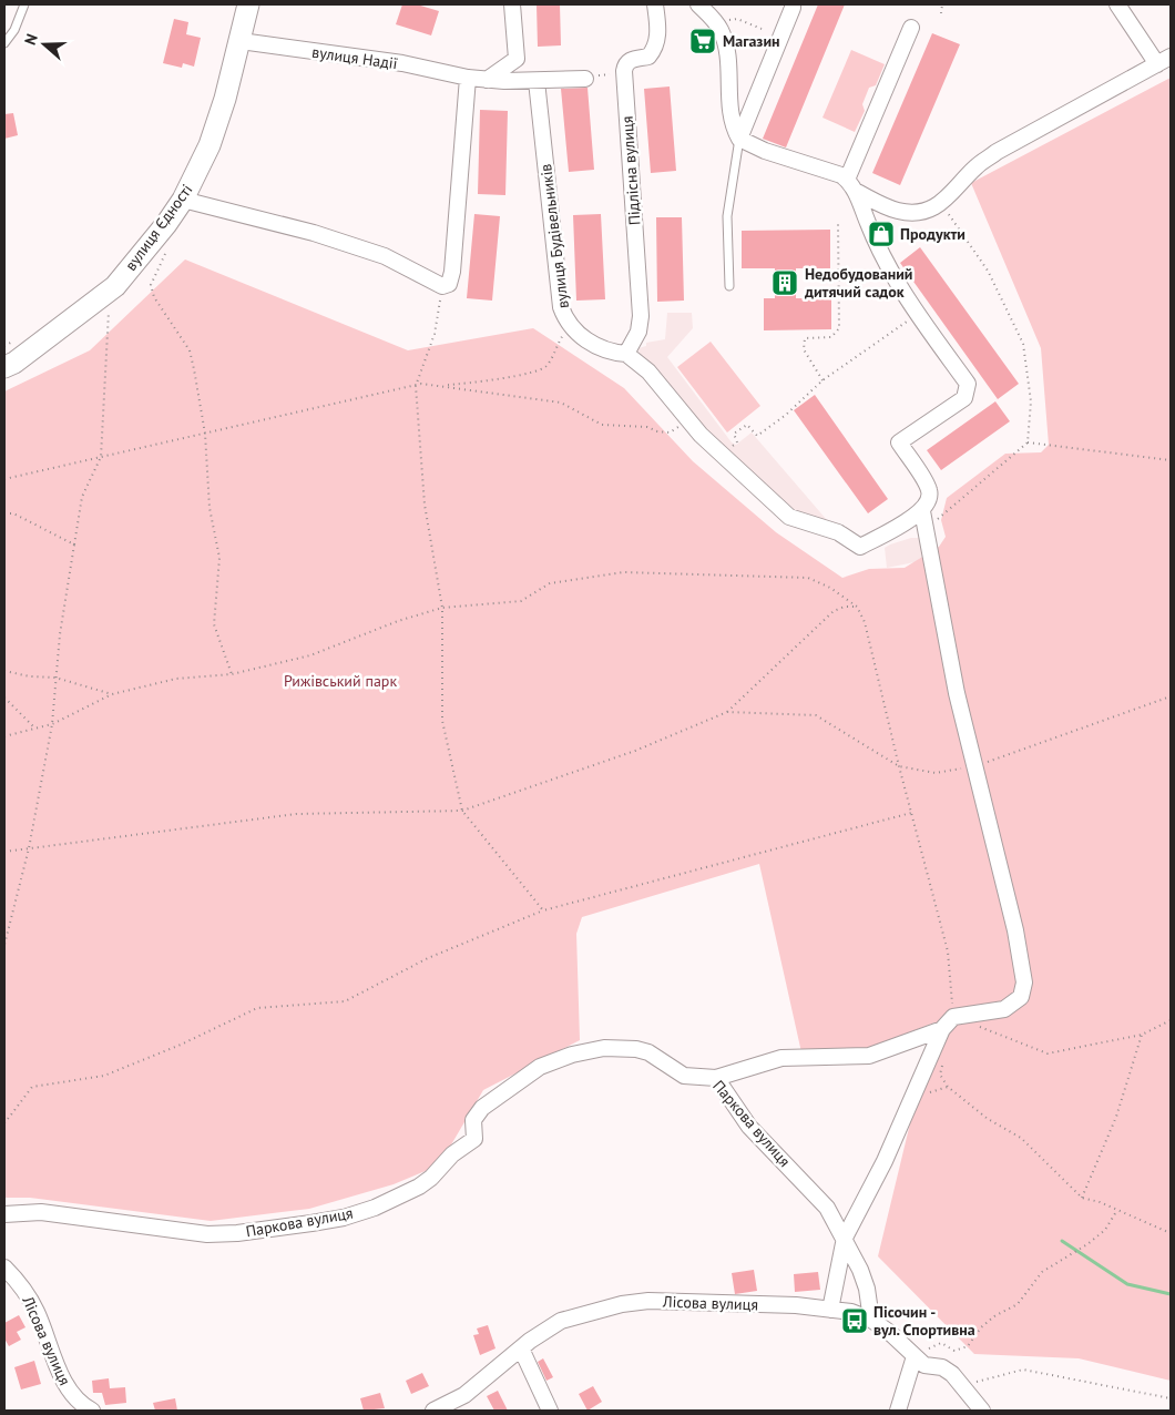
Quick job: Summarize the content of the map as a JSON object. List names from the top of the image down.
{
  "streets": {
    "street": [
      "вулиця Надії",
      "Підлісна вулиця",
      "вулиця Єдності",
      "вулиця Будівельників",
      "Паркова вулиця",
      "Лісова вулиця"
    ]
  },
  "crossings": [
    ["вулиця Надії", "вулиця Єдності"],
    ["вулиця Надії", "вулиця Будівельників"],
    ["Підлісна вулиця", "вулиця Будівельників"],
    ["Паркова вулиця", "Лісова вулиця"]
  ],
  "parks": ["Рижівський парк"],
  "places": {
    "supermarket": ["Магазин"],
    "shop": ["Продукти"],
    "building": ["Недобудований дитячий садок"],
    "bus stop": ["Пісочин - вул. Спортивна"]
  },
  "north": "left"
}
